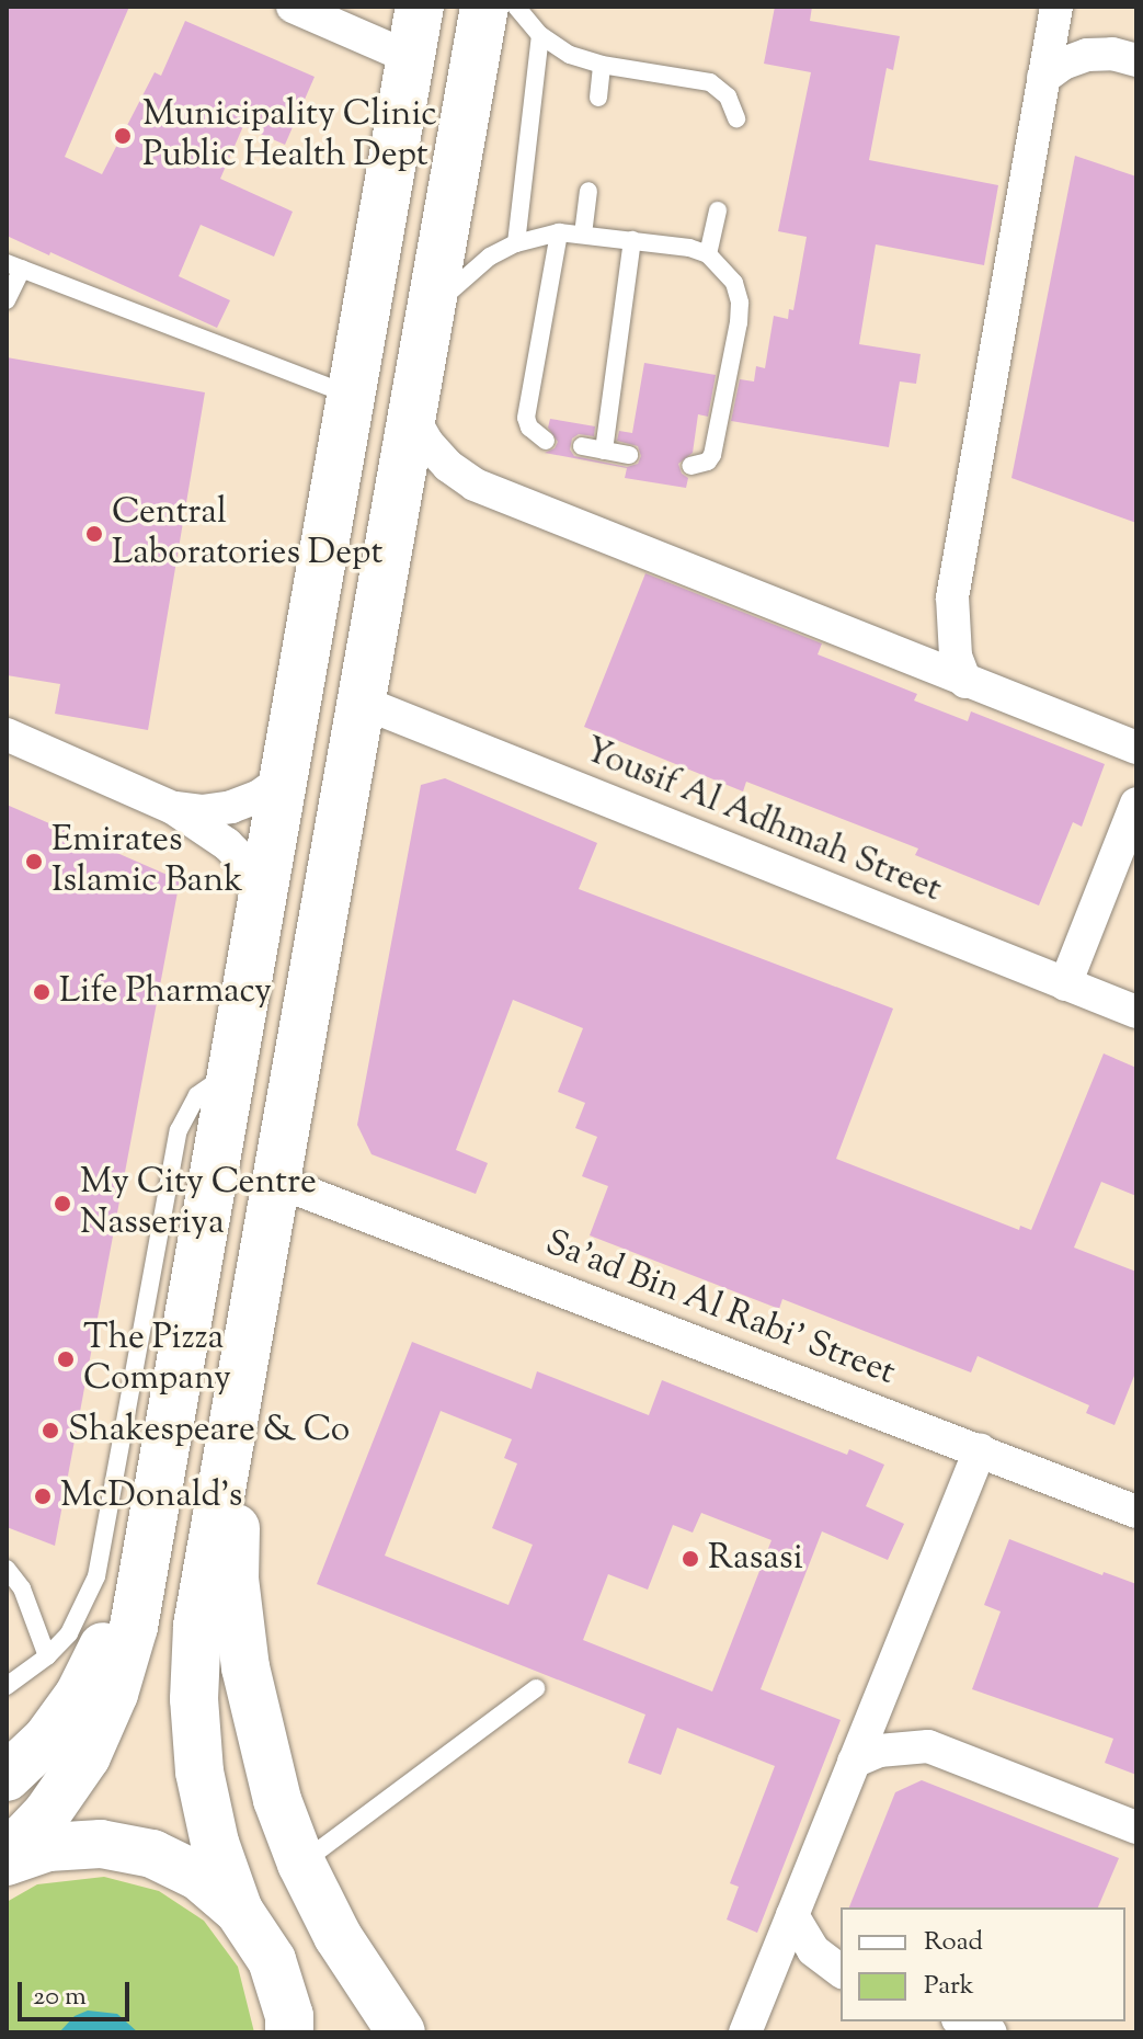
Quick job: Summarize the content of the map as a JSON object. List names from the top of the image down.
{
  "streets": {
    "street": ["Yousif Al Adhmah Street", "Sa'ad Bin Al Rabi' Street"]
  },
  "places": [
    "Municipality Clinic Public Health Dept",
    "Central Laboratories Dept",
    "Emirates Islamic Bank",
    "Life Pharmacy",
    "My City Centre Nasseriya",
    "The Pizza Company",
    "Shakespeare & Co",
    "McDonald's",
    "Rasasi"
  ],
  "legend": ["Road", "Park"],
  "scale_bar": "20 m"
}
